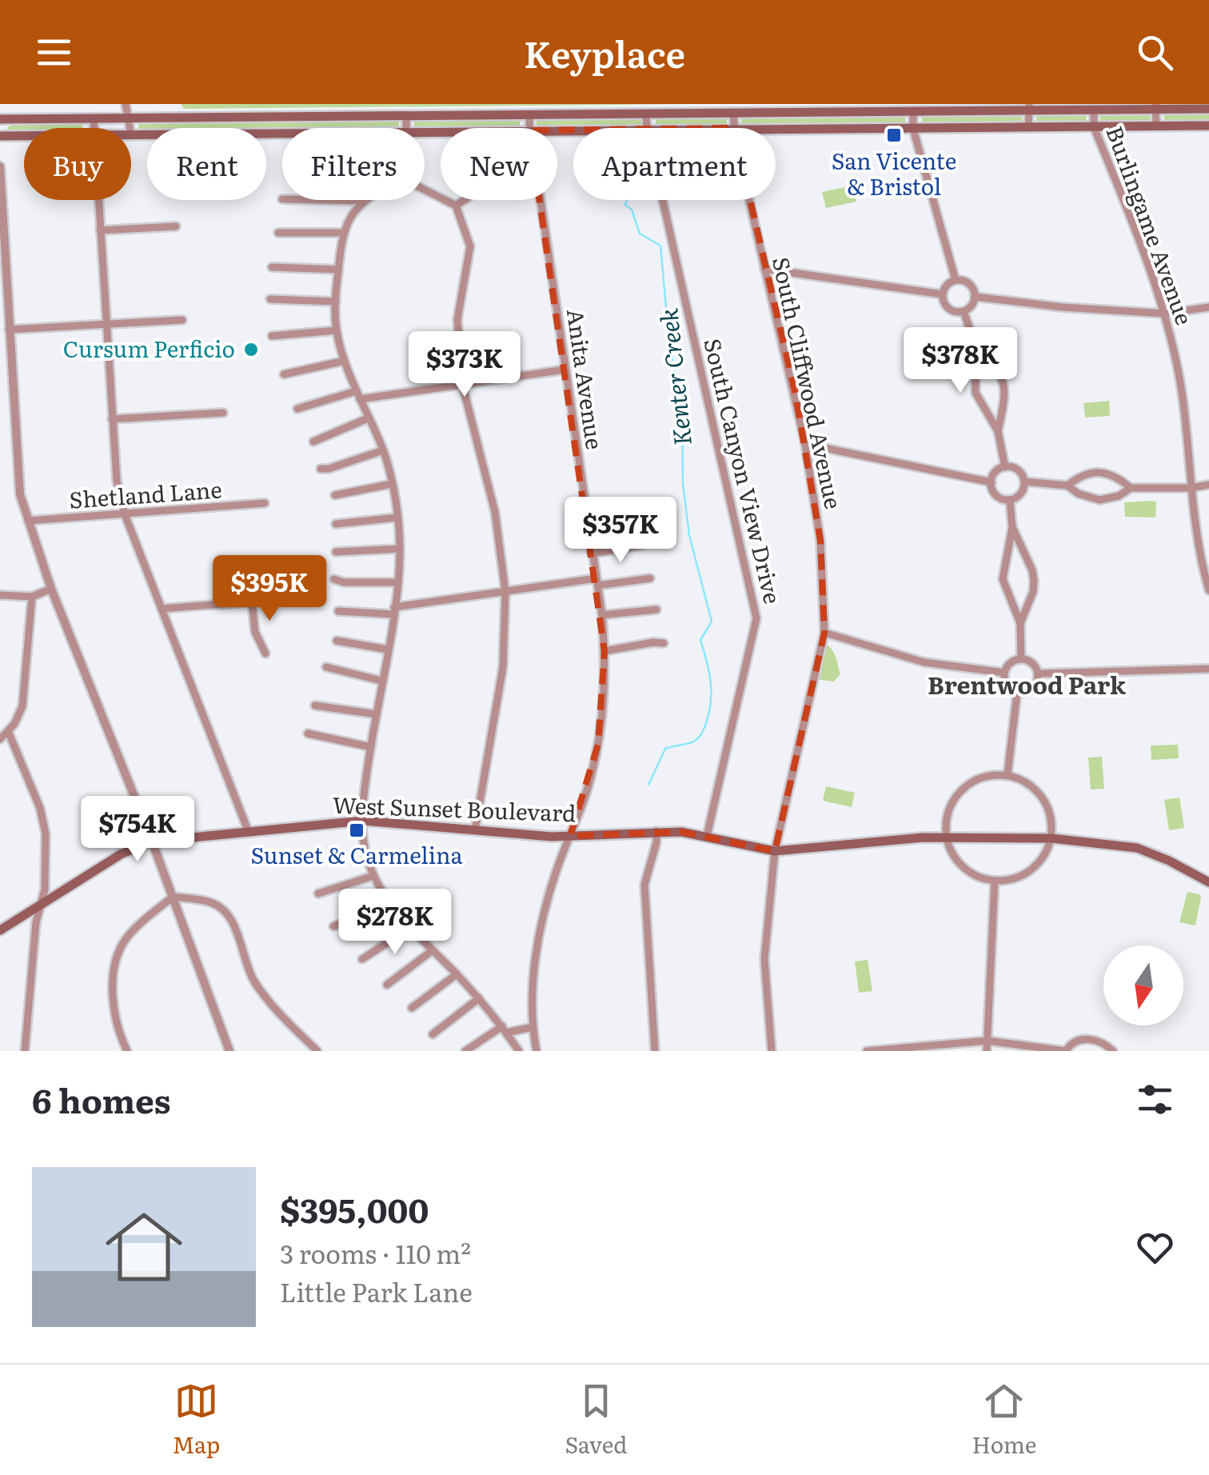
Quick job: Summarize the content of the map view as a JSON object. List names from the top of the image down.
{
  "streets": {
    "main road": ["West Sunset Boulevard"],
    "street": [
      "Burlingame Avenue",
      "Anita Avenue",
      "South Cliffwood Avenue",
      "South Canyon View Drive",
      "Shetland Lane"
    ]
  },
  "crossings": [
    ["Anita Avenue", "West Sunset Boulevard"],
    ["South Cliffwood Avenue", "West Sunset Boulevard"],
    ["South Canyon View Drive", "West Sunset Boulevard"]
  ],
  "districts": ["Brentwood Park"],
  "water": ["Kenter Creek"],
  "places": {
    "transit": ["San Vicente & Bristol", "Sunset & Carmelina"],
    "other": ["Cursum Perficio"]
  },
  "north": "bottom",
  "page": {
    "header": "Keyplace",
    "chip": [
      "Buy",
      "Rent",
      "Filters",
      "New",
      "Apartment"
    ],
    "price": [
      "$378K",
      "$373K",
      "$357K",
      "$395K",
      "$754K",
      "$278K"
    ],
    "heading": "6 homes",
    "list": [
      {
        "name": "$395,000",
        "note": "3 rooms · 110 m² · Little Park Lane"
      }
    ],
    "tabs": ["Map", "Saved", "Home"]
  }
}
